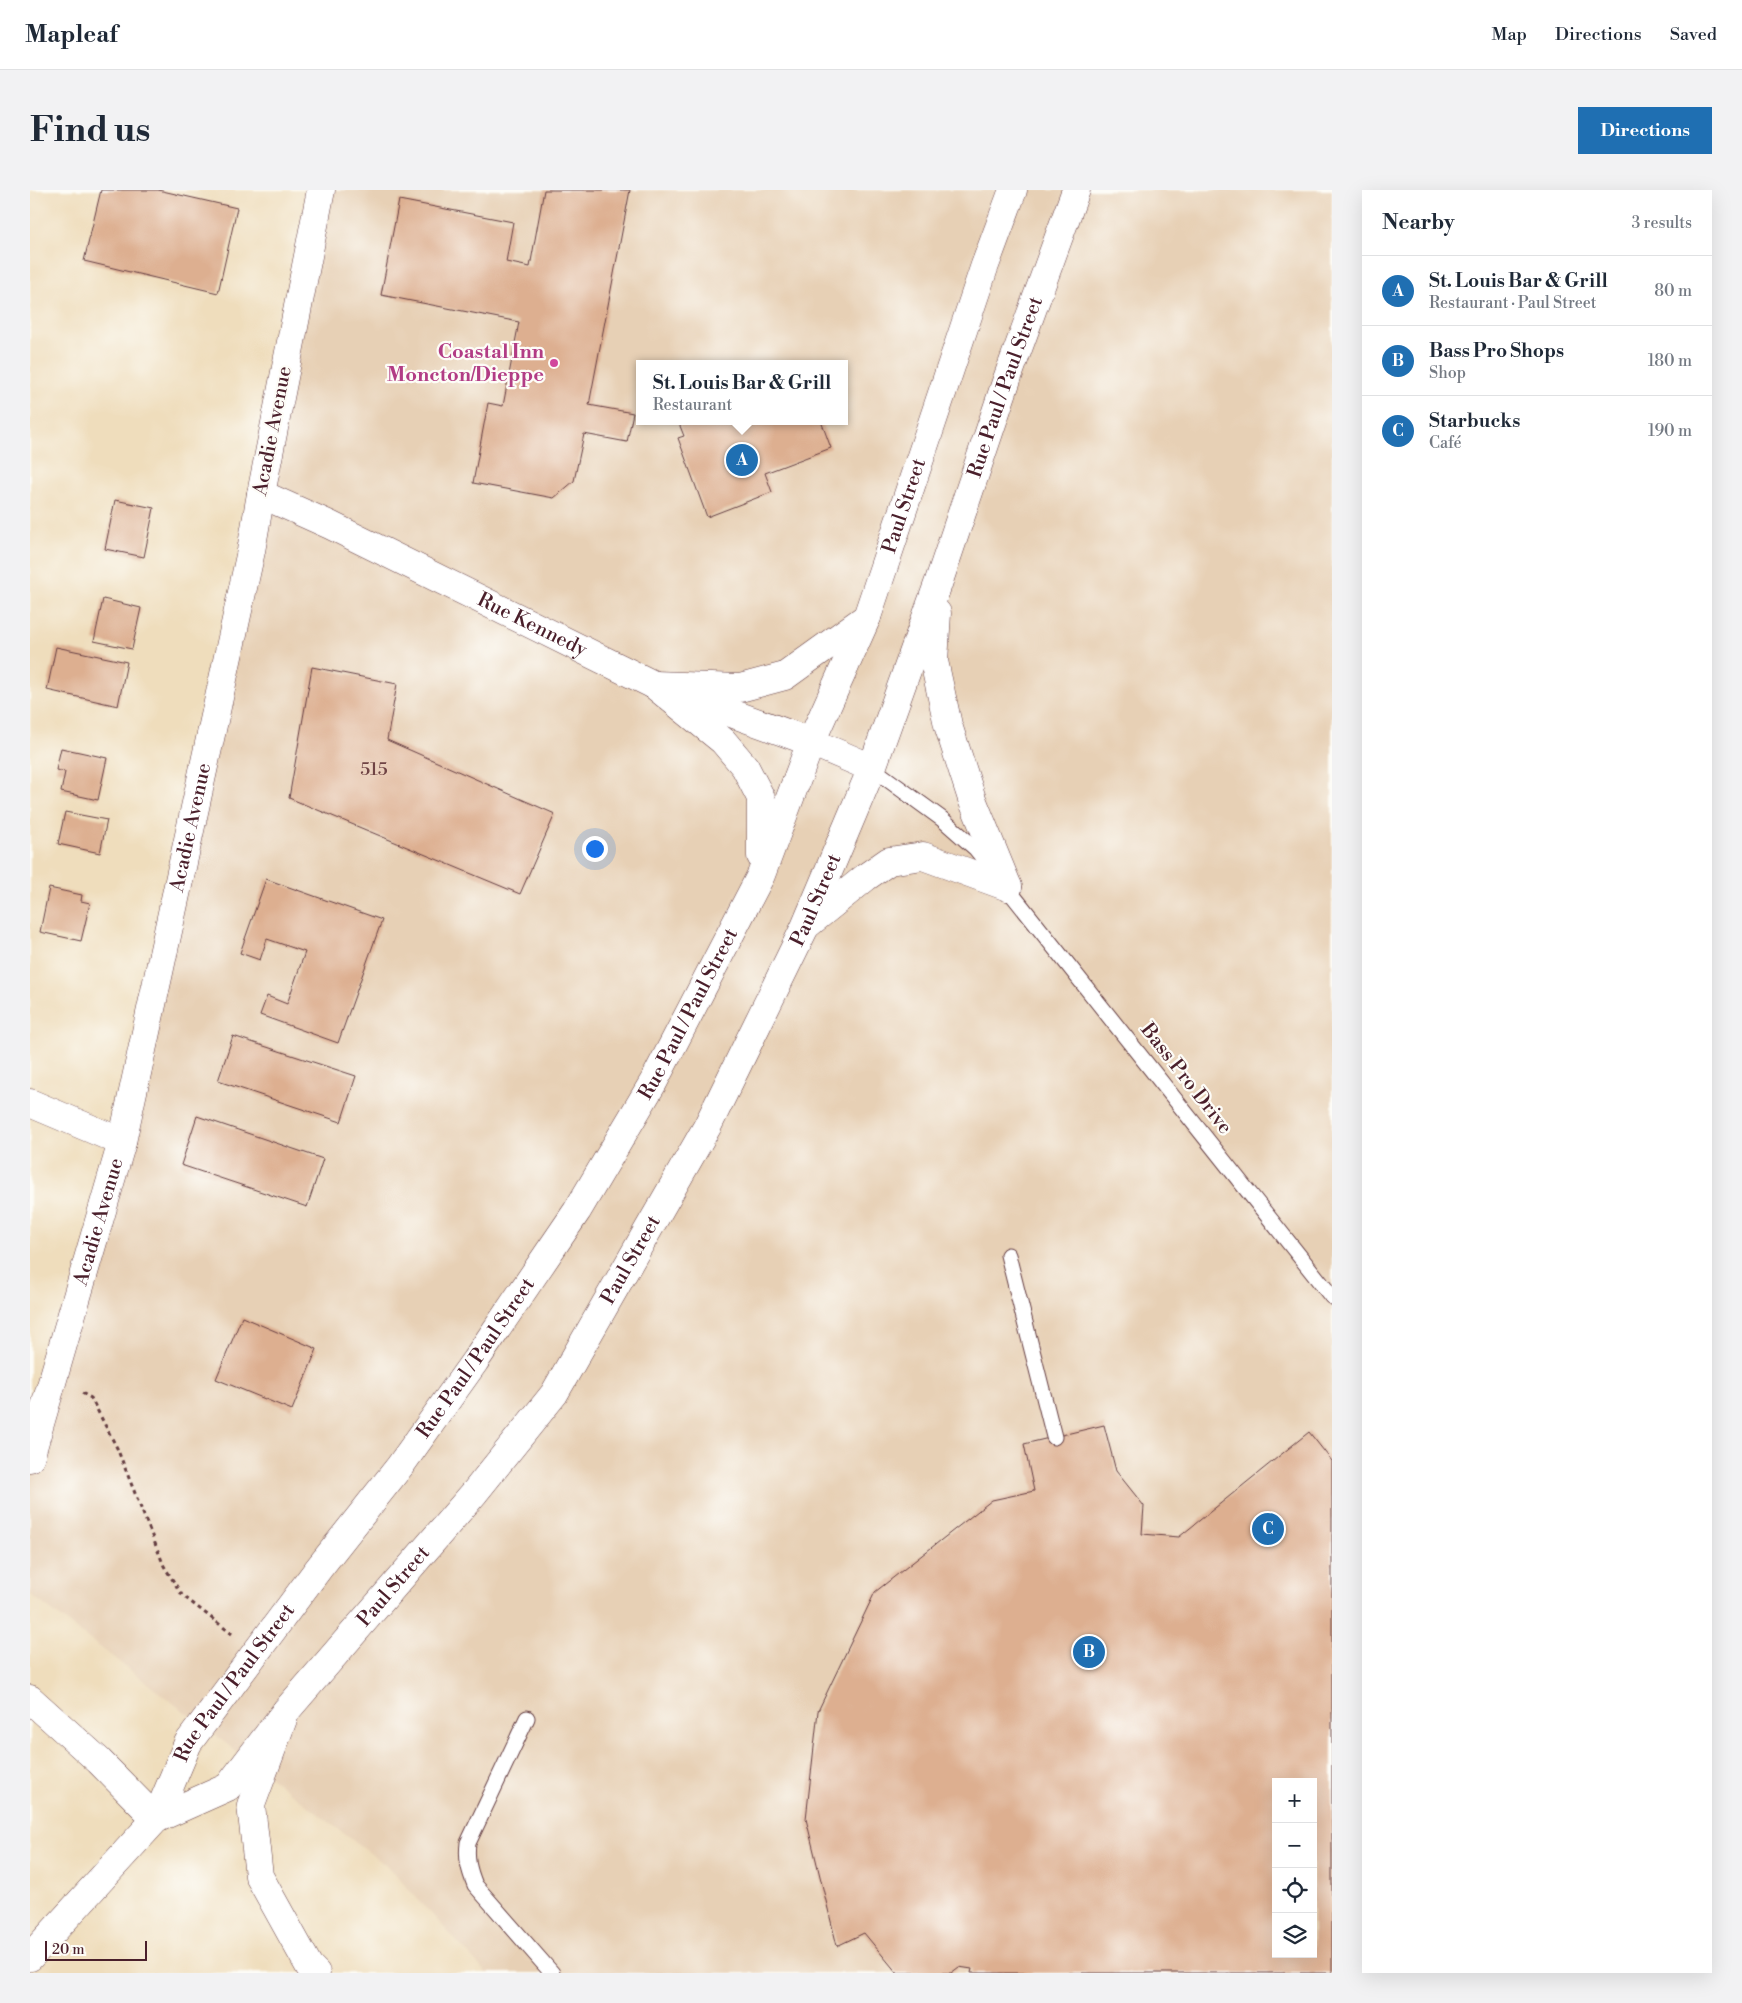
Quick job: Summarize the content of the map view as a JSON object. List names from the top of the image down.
{
  "streets": {
    "main road": [
      "Rue Paul / Paul Street",
      "Acadie Avenue",
      "Paul Street",
      "Rue Kennedy"
    ],
    "lane": ["Bass Pro Drive"]
  },
  "crossings": [
    ["Rue Paul / Paul Street", "Paul Street"],
    ["Acadie Avenue", "Rue Kennedy"],
    ["Paul Street", "Rue Kennedy"],
    ["Paul Street", "Bass Pro Drive"],
    ["Rue Kennedy", "Bass Pro Drive"]
  ],
  "places": ["Coastal Inn Moncton/Dieppe"],
  "house_numbers": ["515"],
  "scale_bar": "20 m",
  "page": {
    "header": "Mapleaf",
    "nav": ["Map", "Directions", "Saved"],
    "buttons": "Directions",
    "title": "Find us",
    "heading": ["Nearby", "3 results"],
    "list": [
      {
        "mark": "A",
        "name": "St. Louis Bar & Grill",
        "note": "Restaurant · Paul Street",
        "value": "80 m"
      },
      {
        "mark": "B",
        "name": "Bass Pro Shops",
        "note": "Shop",
        "value": "180 m"
      },
      {
        "mark": "C",
        "name": "Starbucks",
        "note": "Café",
        "value": "190 m"
      }
    ],
    "popup": ["St. Louis Bar & Grill", "Restaurant"],
    "pins": ["A", "C", "B"],
    "map_buttons": ["+", "−"],
    "scale": "20 m"
  }
}
